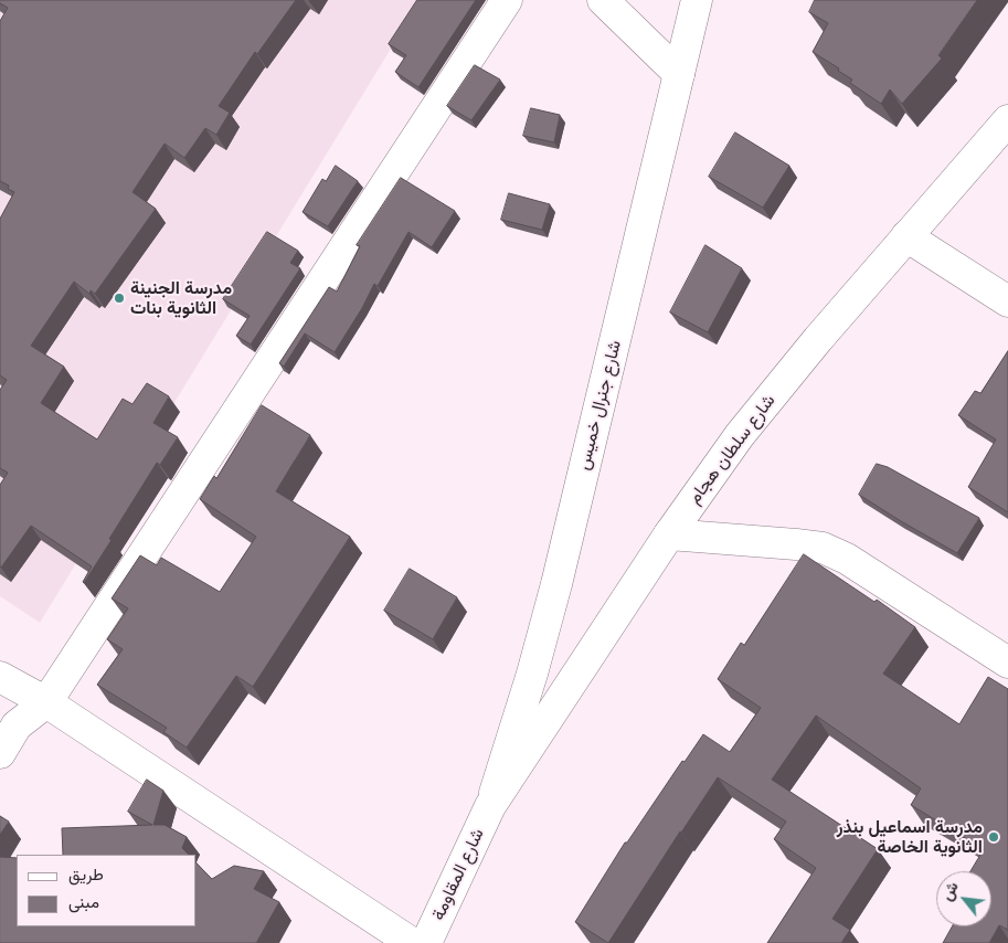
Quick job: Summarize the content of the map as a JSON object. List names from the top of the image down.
{
  "streets": {
    "main road": ["شارع جنرال خميس", "شارع سلطان هجام", "شارع المقاومة"]
  },
  "crossings": [
    ["شارع جنرال خميس", "شارع سلطان هجام"],
    ["شارع جنرال خميس", "شارع المقاومة"],
    ["شارع سلطان هجام", "شارع المقاومة"]
  ],
  "places": ["مدرسة الجنينة الثانوية بنات", "مدرسة اسماعيل بنذر الثانوية الخاصة"],
  "legend": ["طريق", "مبنى"],
  "north": "top left"
}
